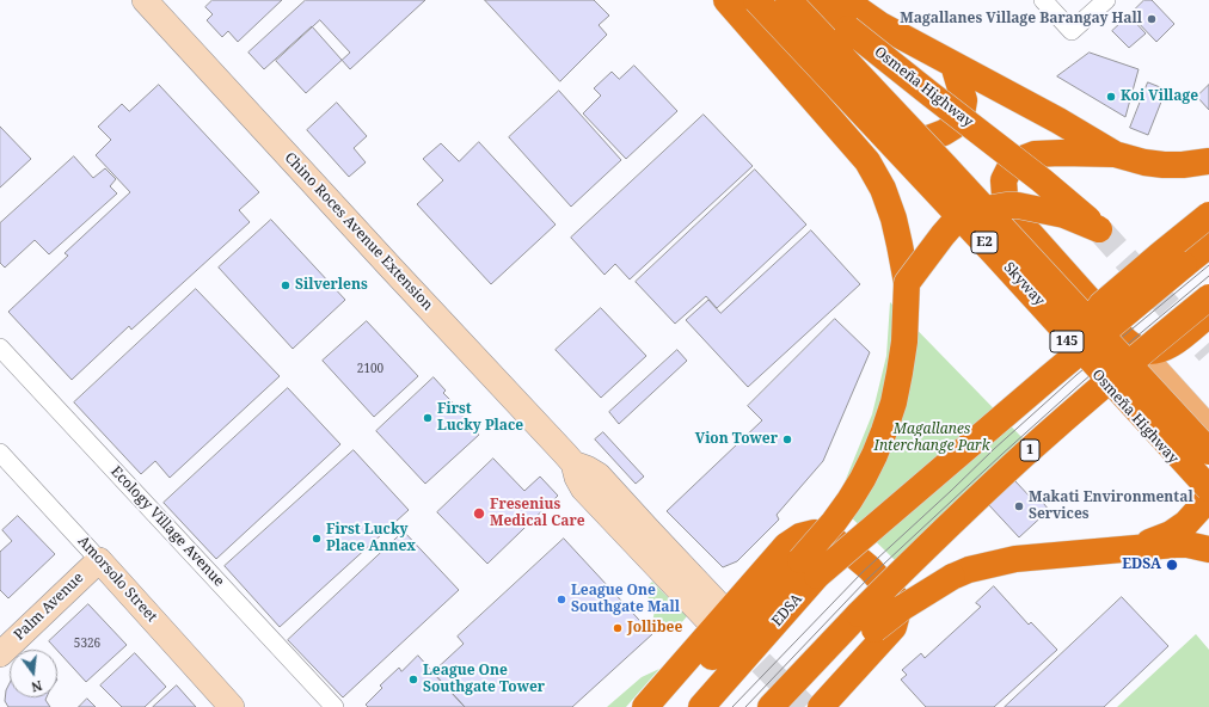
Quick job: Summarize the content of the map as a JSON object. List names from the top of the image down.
{
  "streets": {
    "highway": [
      "Osmeña Highway",
      "E2",
      "Skyway",
      "1",
      "EDSA"
    ],
    "main road": [
      "Chino Roces Avenue Extension",
      "145",
      "Amorsolo Street",
      "Palm Avenue"
    ],
    "street": ["Ecology Village Avenue"]
  },
  "crossings": [
    ["Amorsolo Street", "Palm Avenue"]
  ],
  "parks": ["Magallanes Interchange Park"],
  "places": [
    "Magallanes Village Barangay Hall",
    "Koi Village",
    "Silverlens",
    "First Lucky Place",
    "Vion Tower",
    "Makati Environmental Services",
    "Fresenius Medical Care",
    "First Lucky Place Annex",
    "EDSA",
    "League One Southgate Mall",
    "Jollibee",
    "League One Southgate Tower"
  ],
  "house_numbers": ["2100", "5326"],
  "north": "bottom"
}
